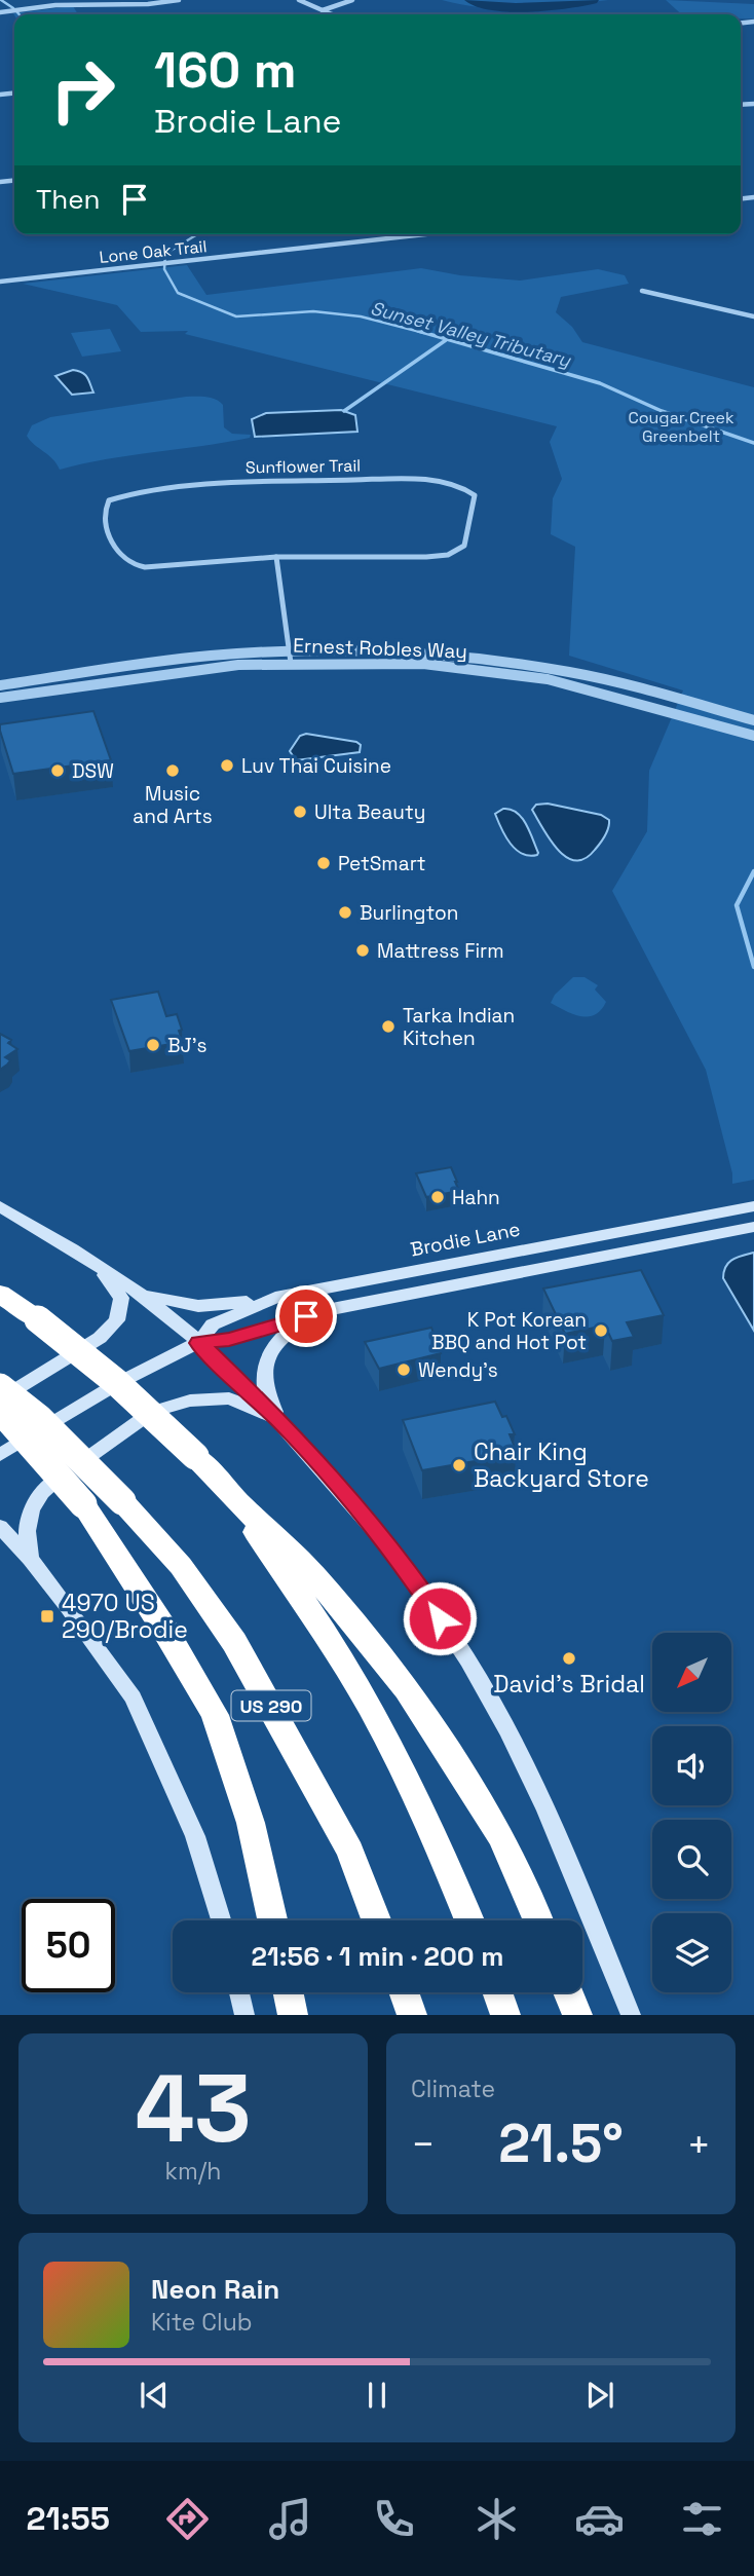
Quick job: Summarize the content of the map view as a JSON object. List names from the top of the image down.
{
  "streets": {
    "highway": ["US 290"],
    "main road": ["Brodie Lane"],
    "street": ["Lone Oak Trail", "Sunflower Trail", "Ernest Robles Way"]
  },
  "water": ["Sunset Valley Tributary"],
  "parks": ["Cougar Creek Greenbelt"],
  "places": {
    "other": [
      "Luv Thai Cuisine",
      "DSW",
      "Music and Arts",
      "Ulta Beauty",
      "PetSmart",
      "Burlington",
      "Mattress Firm",
      "Tarka Indian Kitchen",
      "BJ's",
      "Hahn",
      "K Pot Korean BBQ and Hot Pot",
      "Wendy's",
      "Chair King Backyard Store",
      "David's Bridal"
    ],
    "transit": ["4970 US 290/Brodie"]
  },
  "north": "bottom left",
  "page": {
    "turn": ["160 m", "Brodie Lane"],
    "then": "Then",
    "limit": "50",
    "trip": "21:56 · 1 min · 200 m",
    "tile": [
      ["43", "km/h"],
      "Climate"
    ],
    "heat": ["−", "21.5°", "+"],
    "song": ["Neon Rain", "Kite Club"],
    "tabs": "21:55"
  }
}
